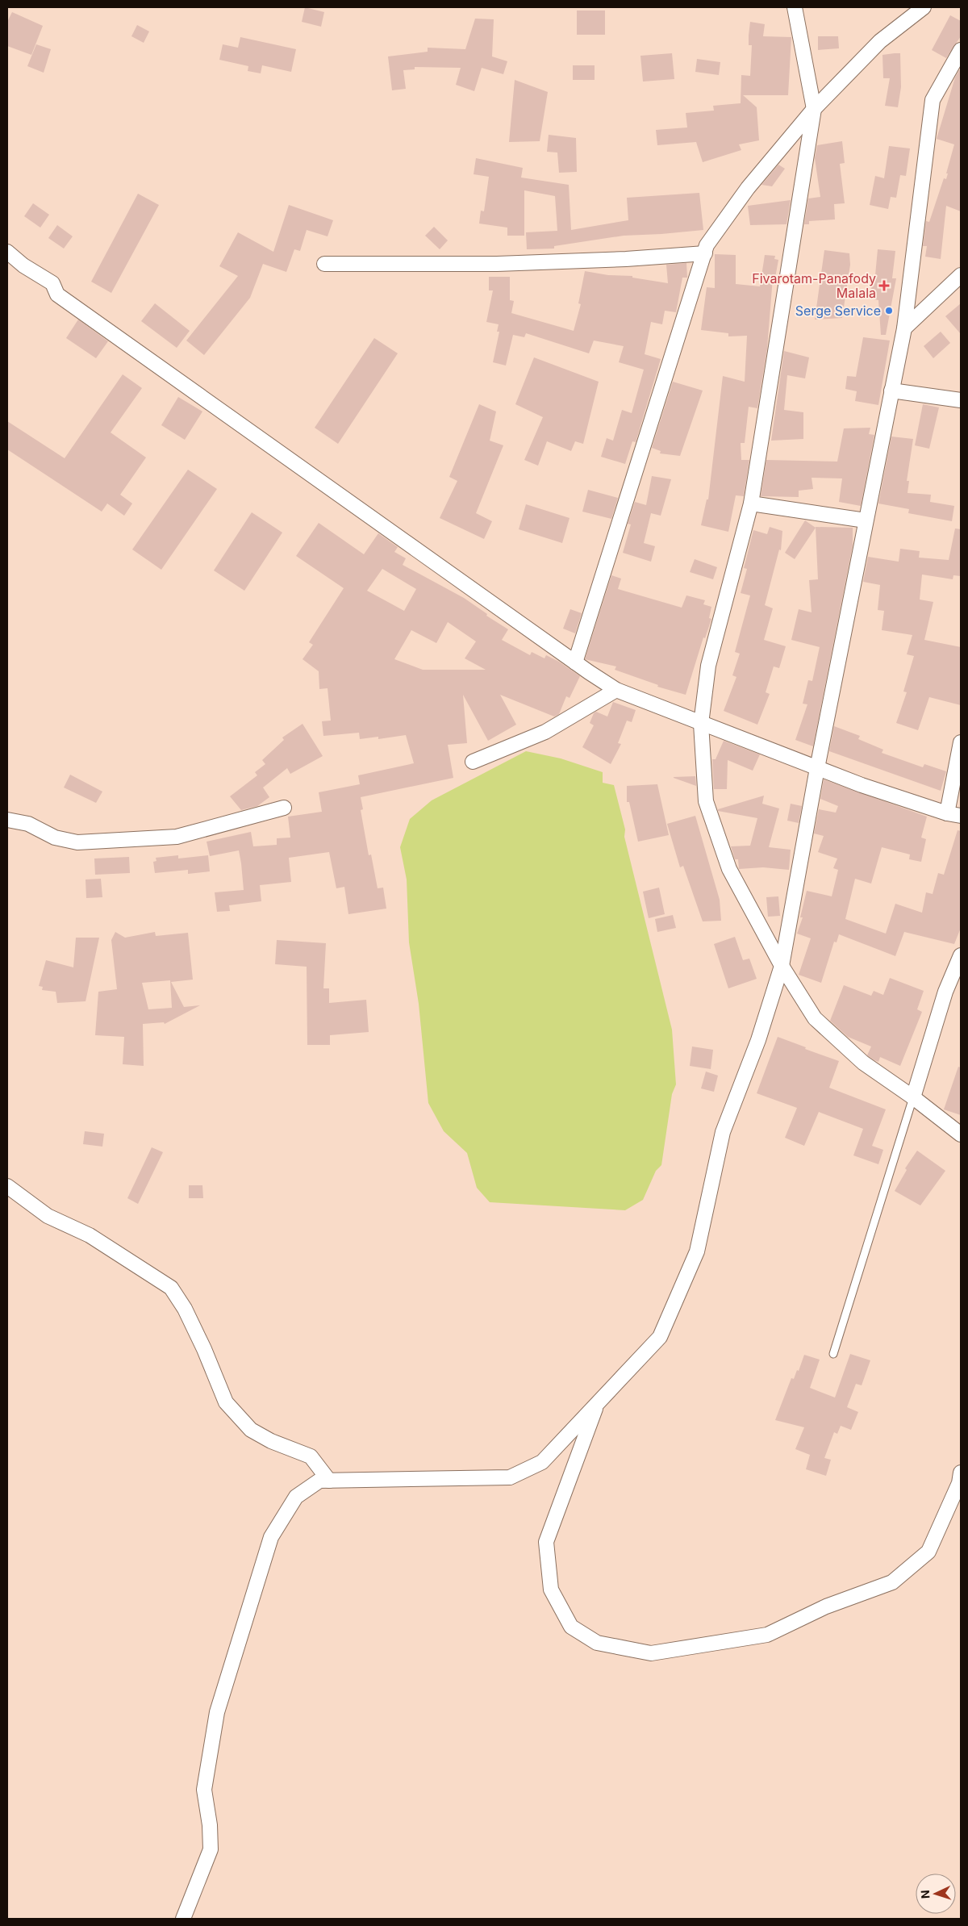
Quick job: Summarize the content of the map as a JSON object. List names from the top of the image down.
{
  "places": {
    "health": ["Fivarotam-Panafody Malala"],
    "other": ["Serge Service"]
  },
  "north": "left"
}
